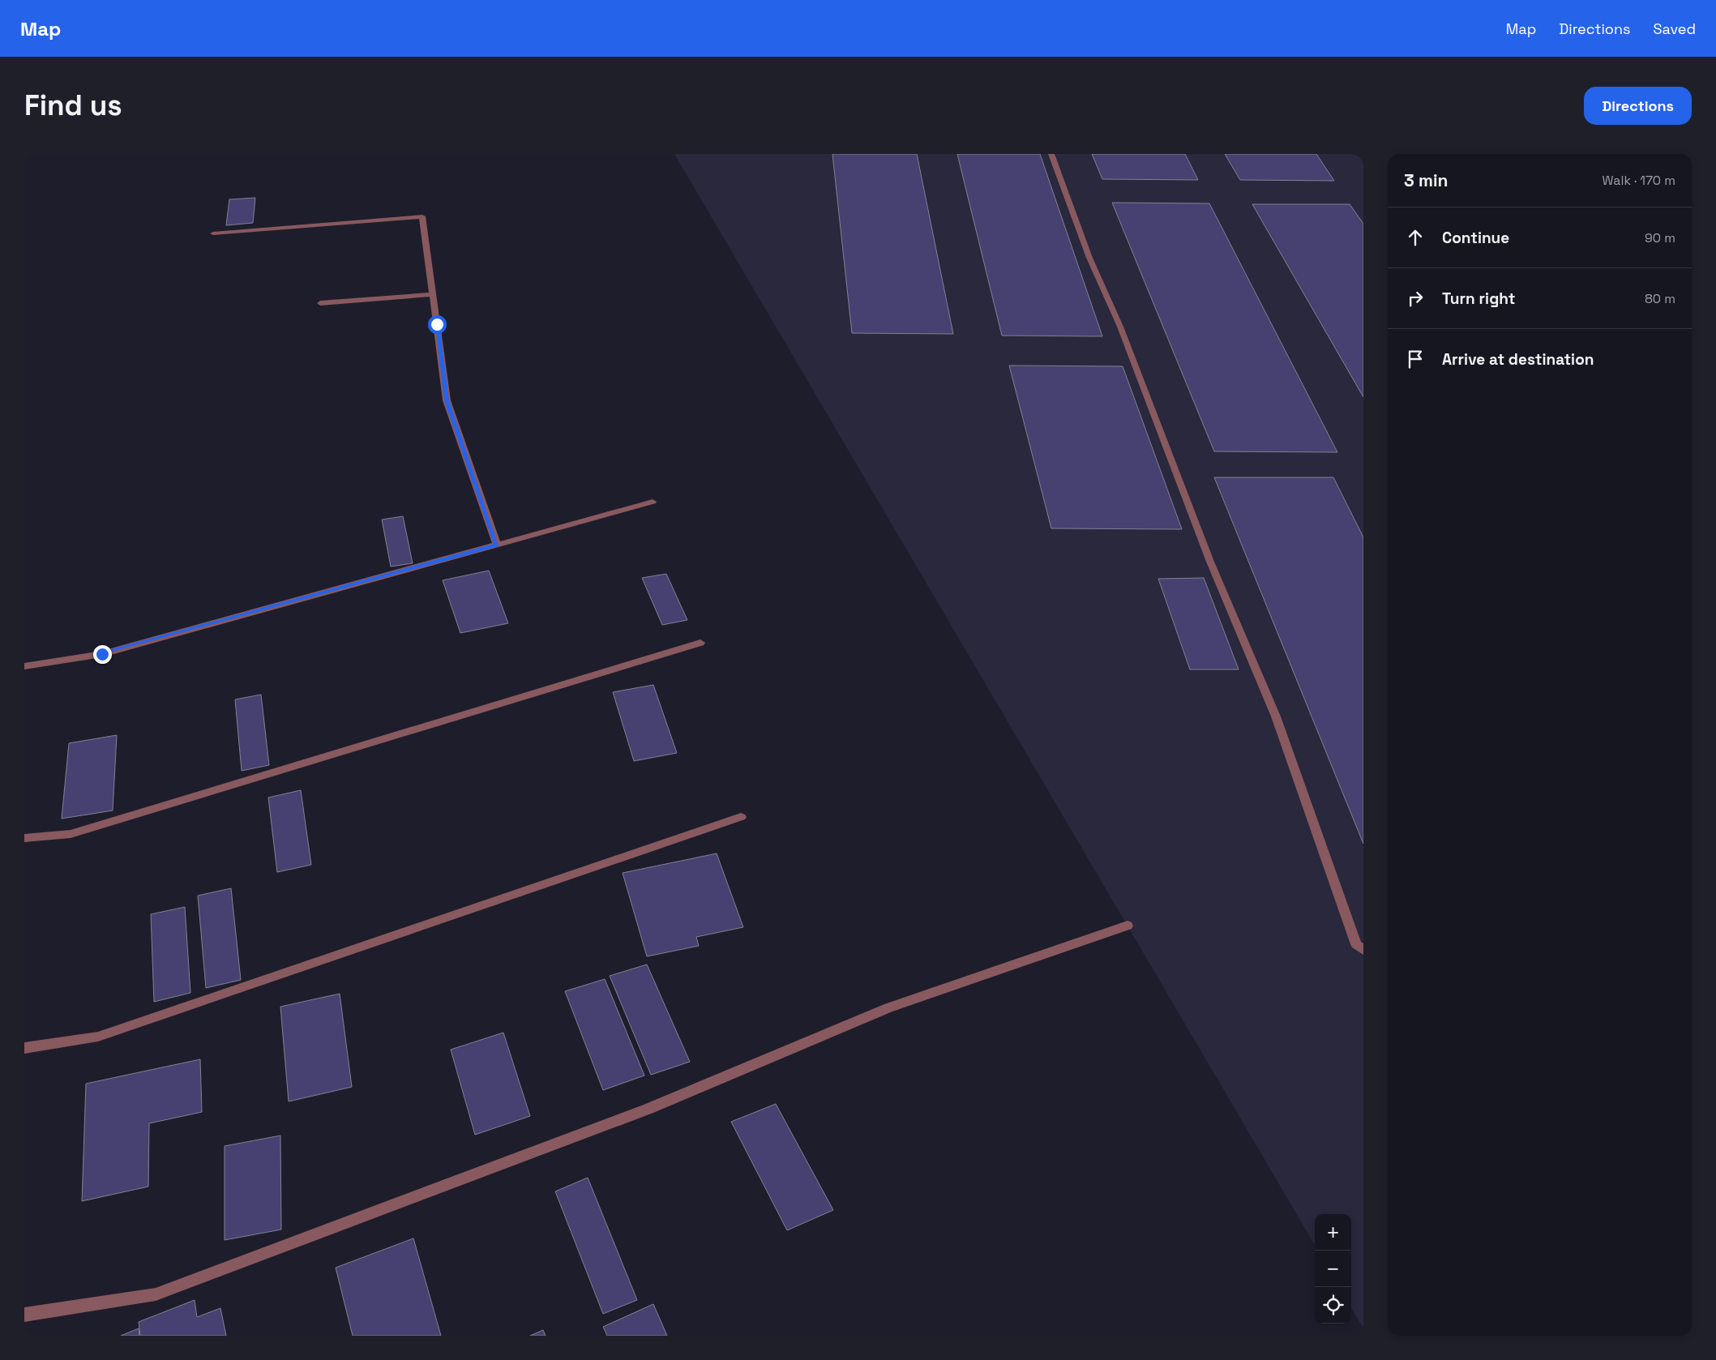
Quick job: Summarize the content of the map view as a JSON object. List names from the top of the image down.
{
  "page": {
    "header": "Map",
    "nav": ["Map", "Directions", "Saved"],
    "buttons": "Directions",
    "title": "Find us",
    "heading": ["3 min", "Walk · 170 m"],
    "list": [
      ["Continue", "90 m"],
      ["Turn right", "80 m"],
      "Arrive at destination"
    ],
    "map_buttons": ["+", "−"]
  }
}
